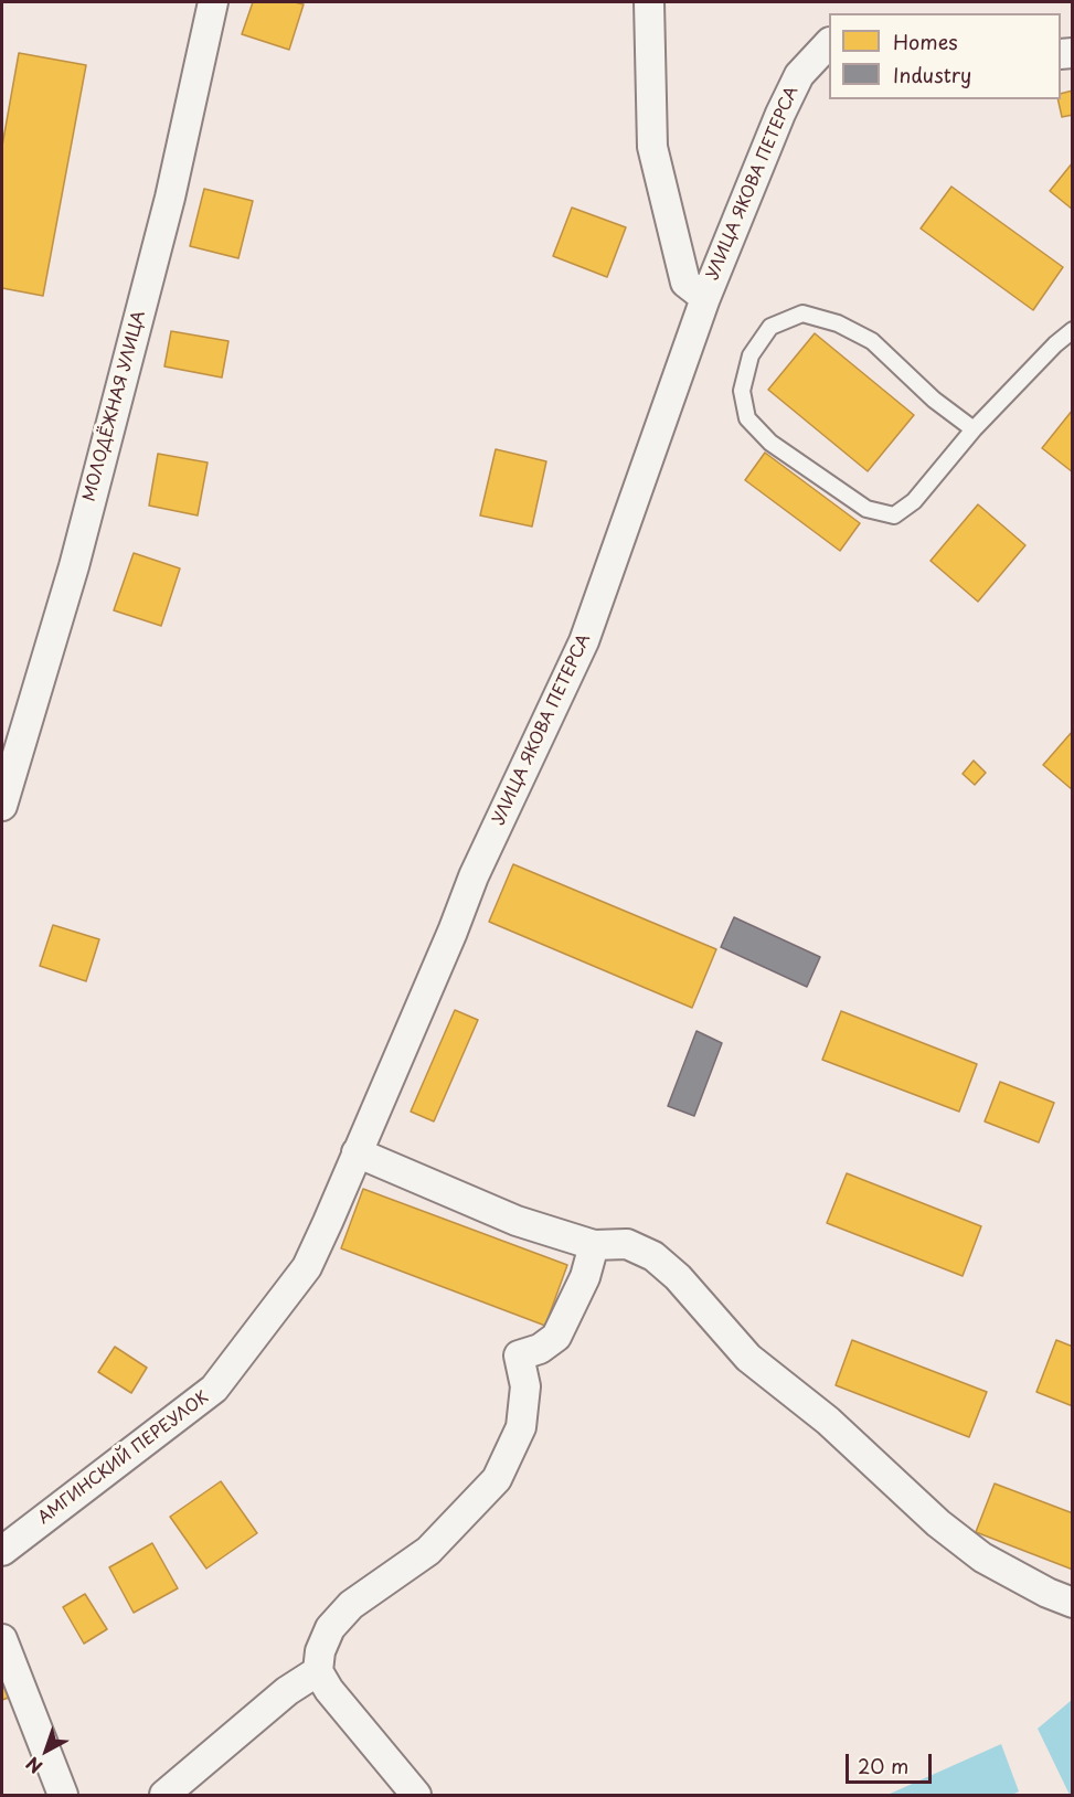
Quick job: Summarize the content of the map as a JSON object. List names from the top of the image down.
{
  "streets": {
    "street": ["УЛИЦА ЯКОВА ПЕТЕРСА", "МОЛОДЁЖНАЯ УЛИЦА", "АМГИНСКИЙ ПЕРЕУЛОК"]
  },
  "crossings": [
    ["УЛИЦА ЯКОВА ПЕТЕРСА", "АМГИНСКИЙ ПЕРЕУЛОК"]
  ],
  "legend": ["Homes", "Industry"],
  "scale_bar": "20 m",
  "north": "bottom left"
}
